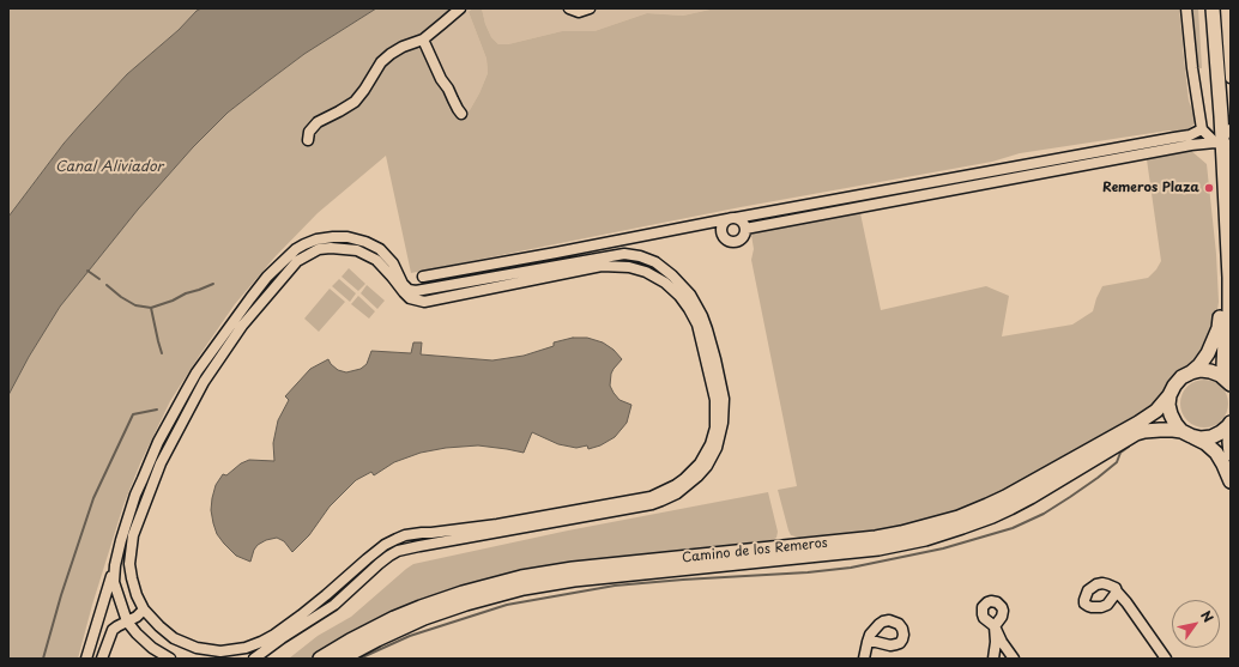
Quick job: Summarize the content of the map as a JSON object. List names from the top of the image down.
{
  "streets": {
    "main road": ["Camino de los Remeros"]
  },
  "water": ["Canal Aliviador"],
  "places": ["Remeros Plaza"],
  "north": "top right"
}
